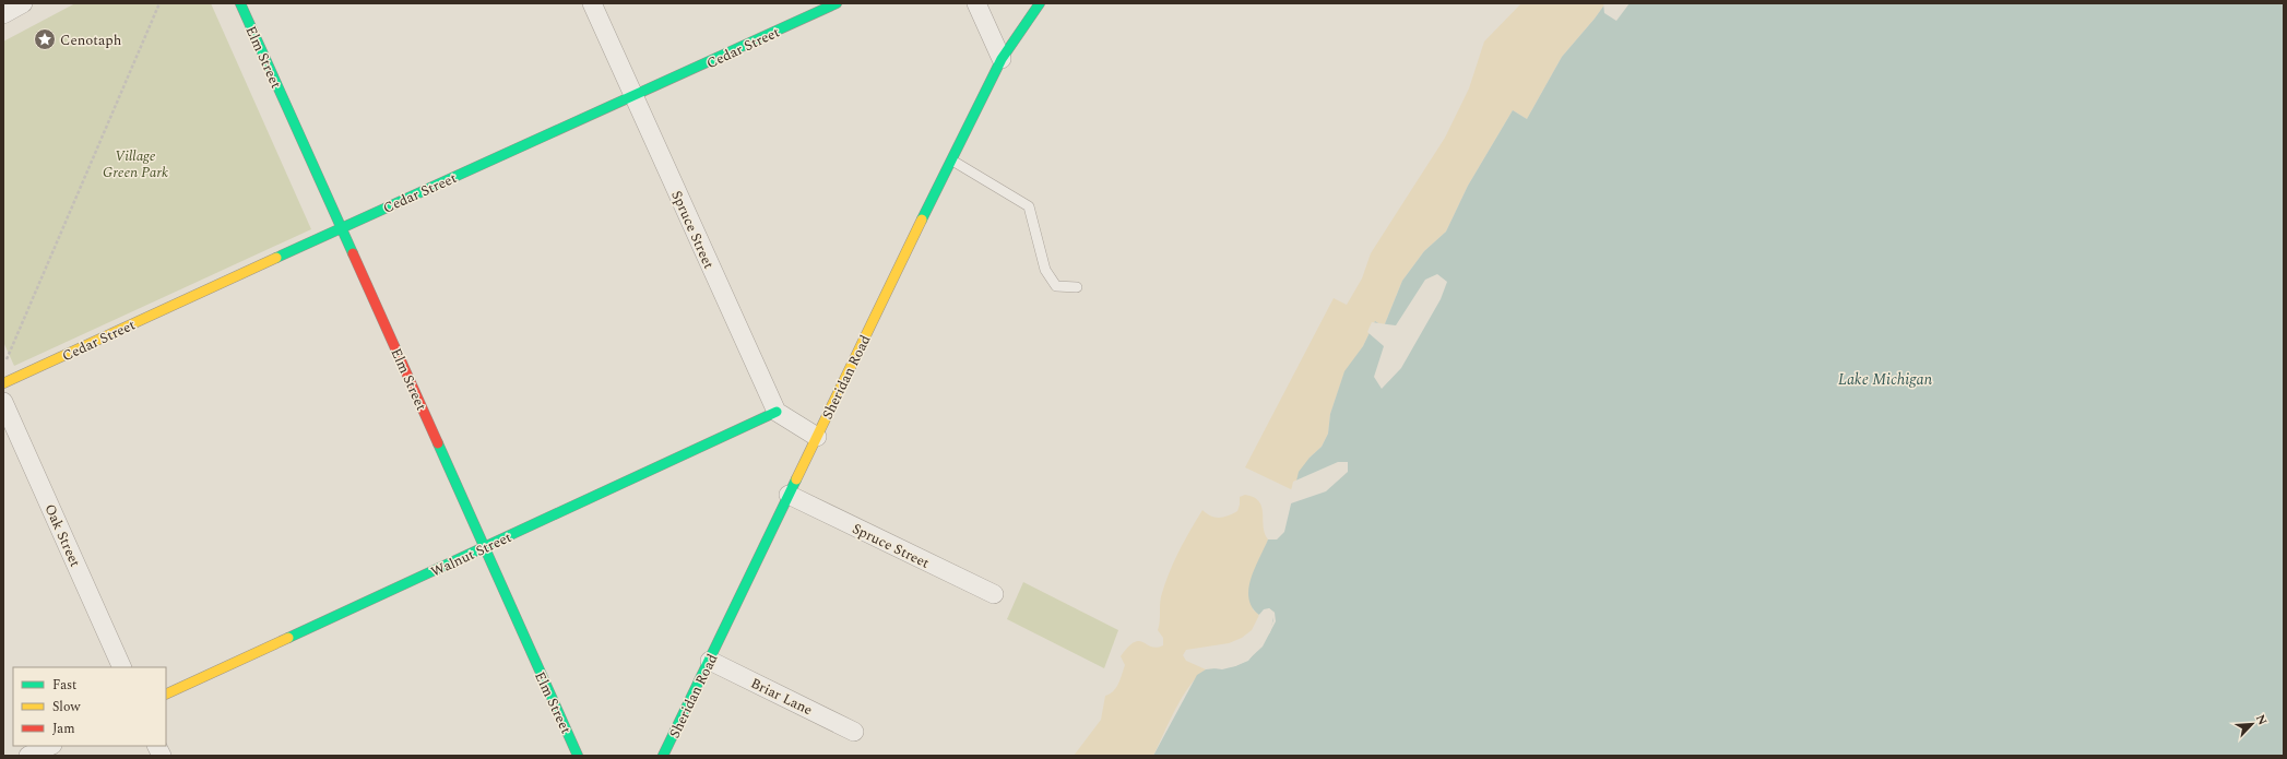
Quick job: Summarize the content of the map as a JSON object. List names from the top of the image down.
{
  "streets": {
    "street": [
      "Cedar Street",
      "Elm Street",
      "Spruce Street",
      "Sheridan Road",
      "Oak Street",
      "Walnut Street",
      "Briar Lane"
    ]
  },
  "crossings": [
    ["Cedar Street", "Elm Street"],
    ["Cedar Street", "Spruce Street"],
    ["Elm Street", "Walnut Street"],
    ["Spruce Street", "Sheridan Road"],
    ["Spruce Street", "Walnut Street"],
    ["Sheridan Road", "Briar Lane"]
  ],
  "water": ["Lake Michigan"],
  "parks": ["Village Green Park"],
  "places": {
    "place": ["Cenotaph"]
  },
  "legend": ["Fast", "Slow", "Jam"],
  "north": "top right"
}
